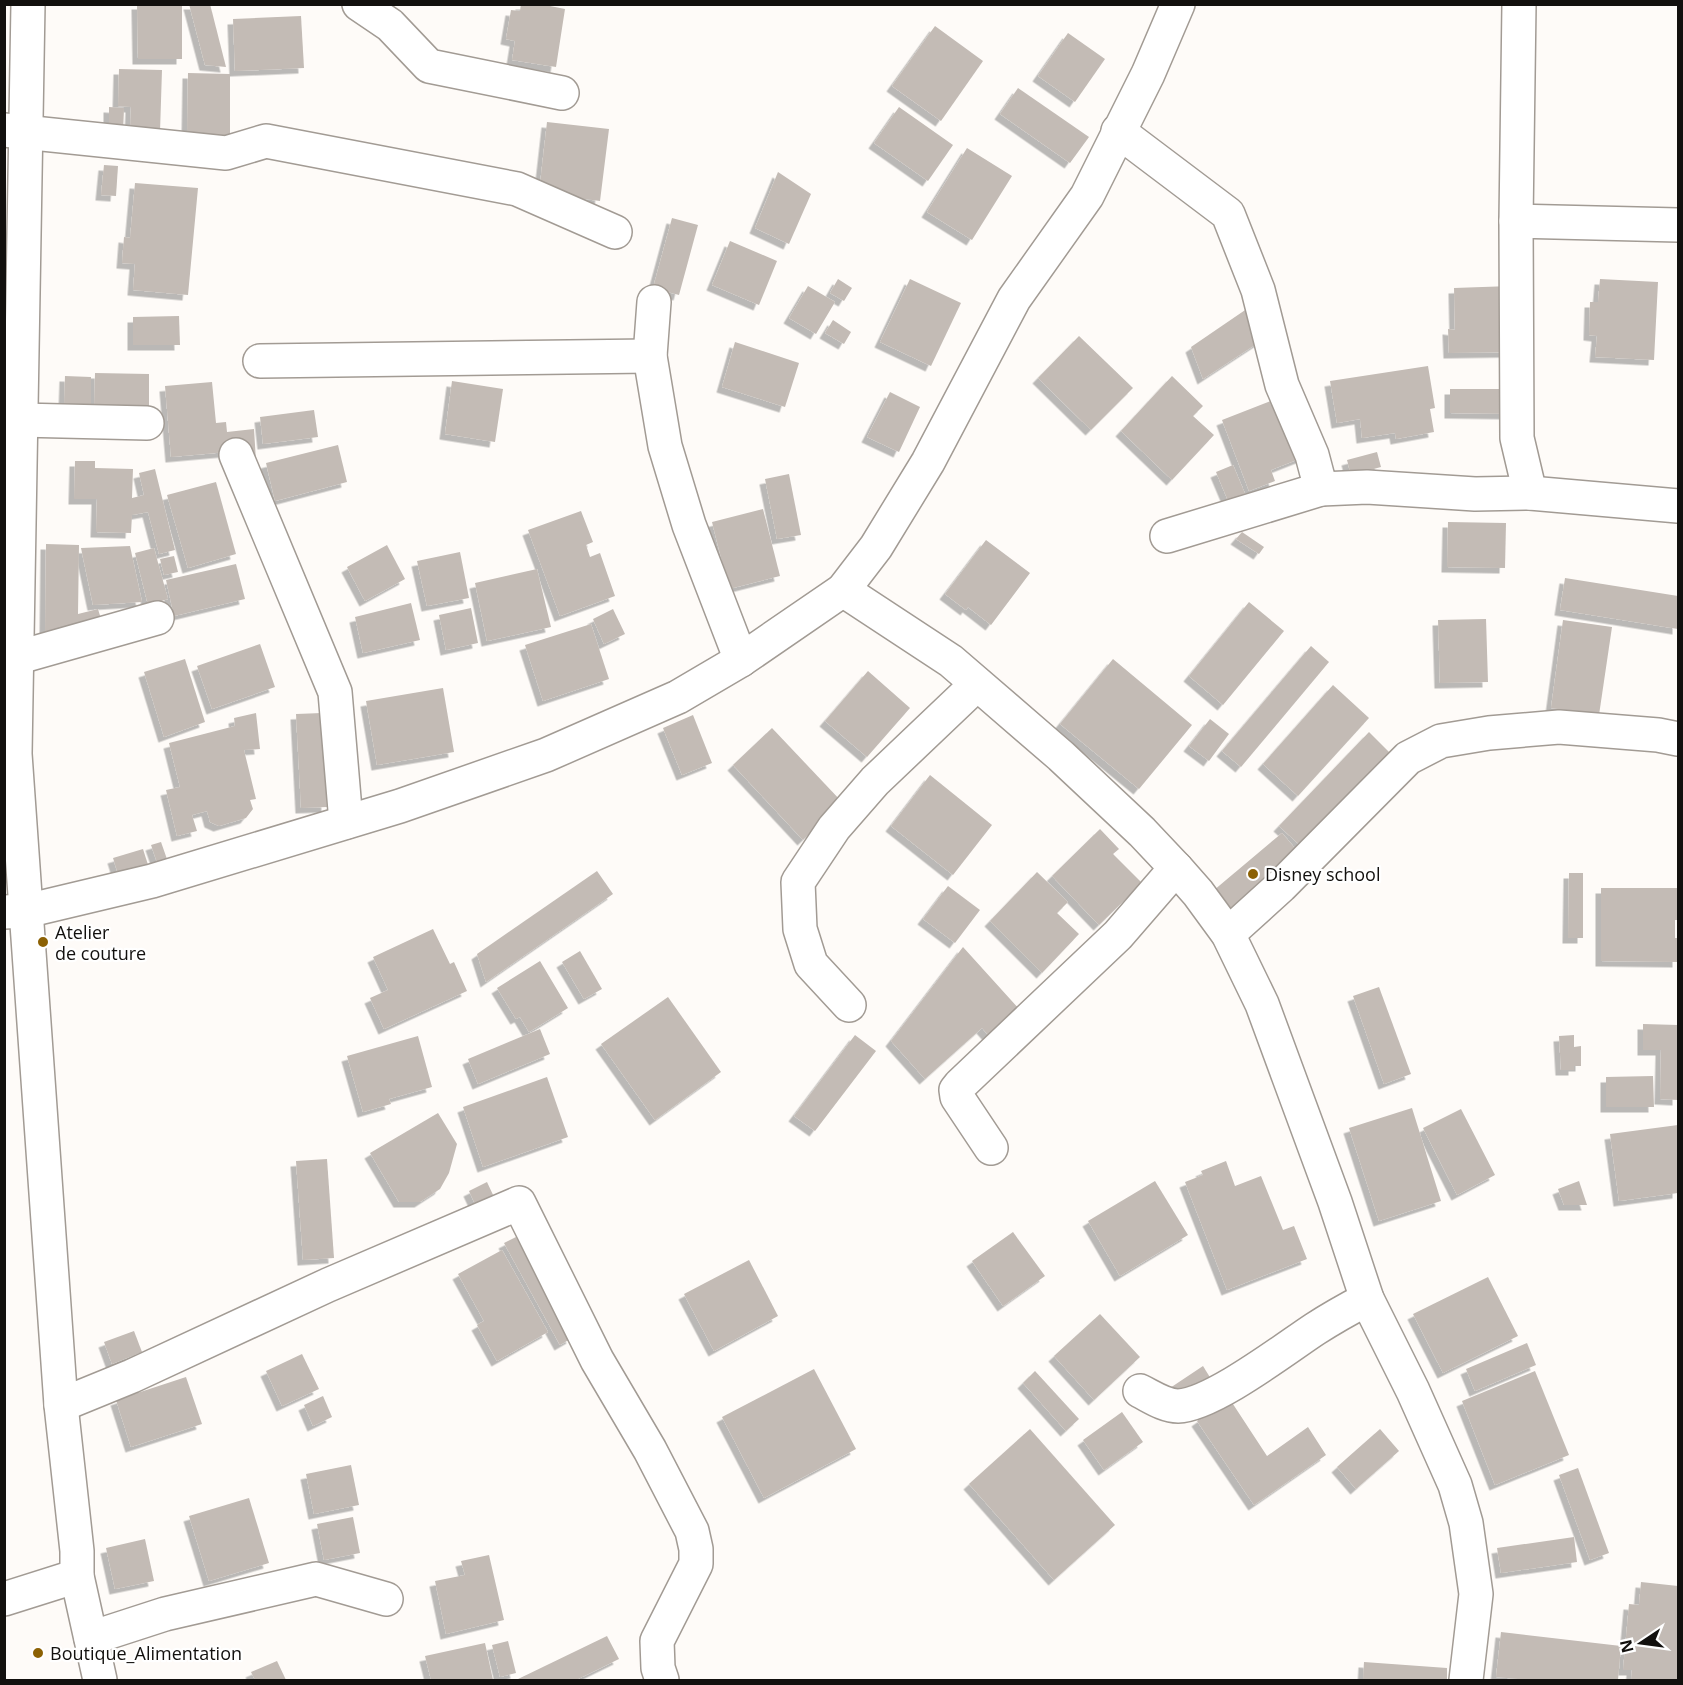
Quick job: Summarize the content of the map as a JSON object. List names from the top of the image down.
{
  "places": ["Disney school", "Atelier de couture", "Boutique_Alimentation"],
  "north": "left"
}
